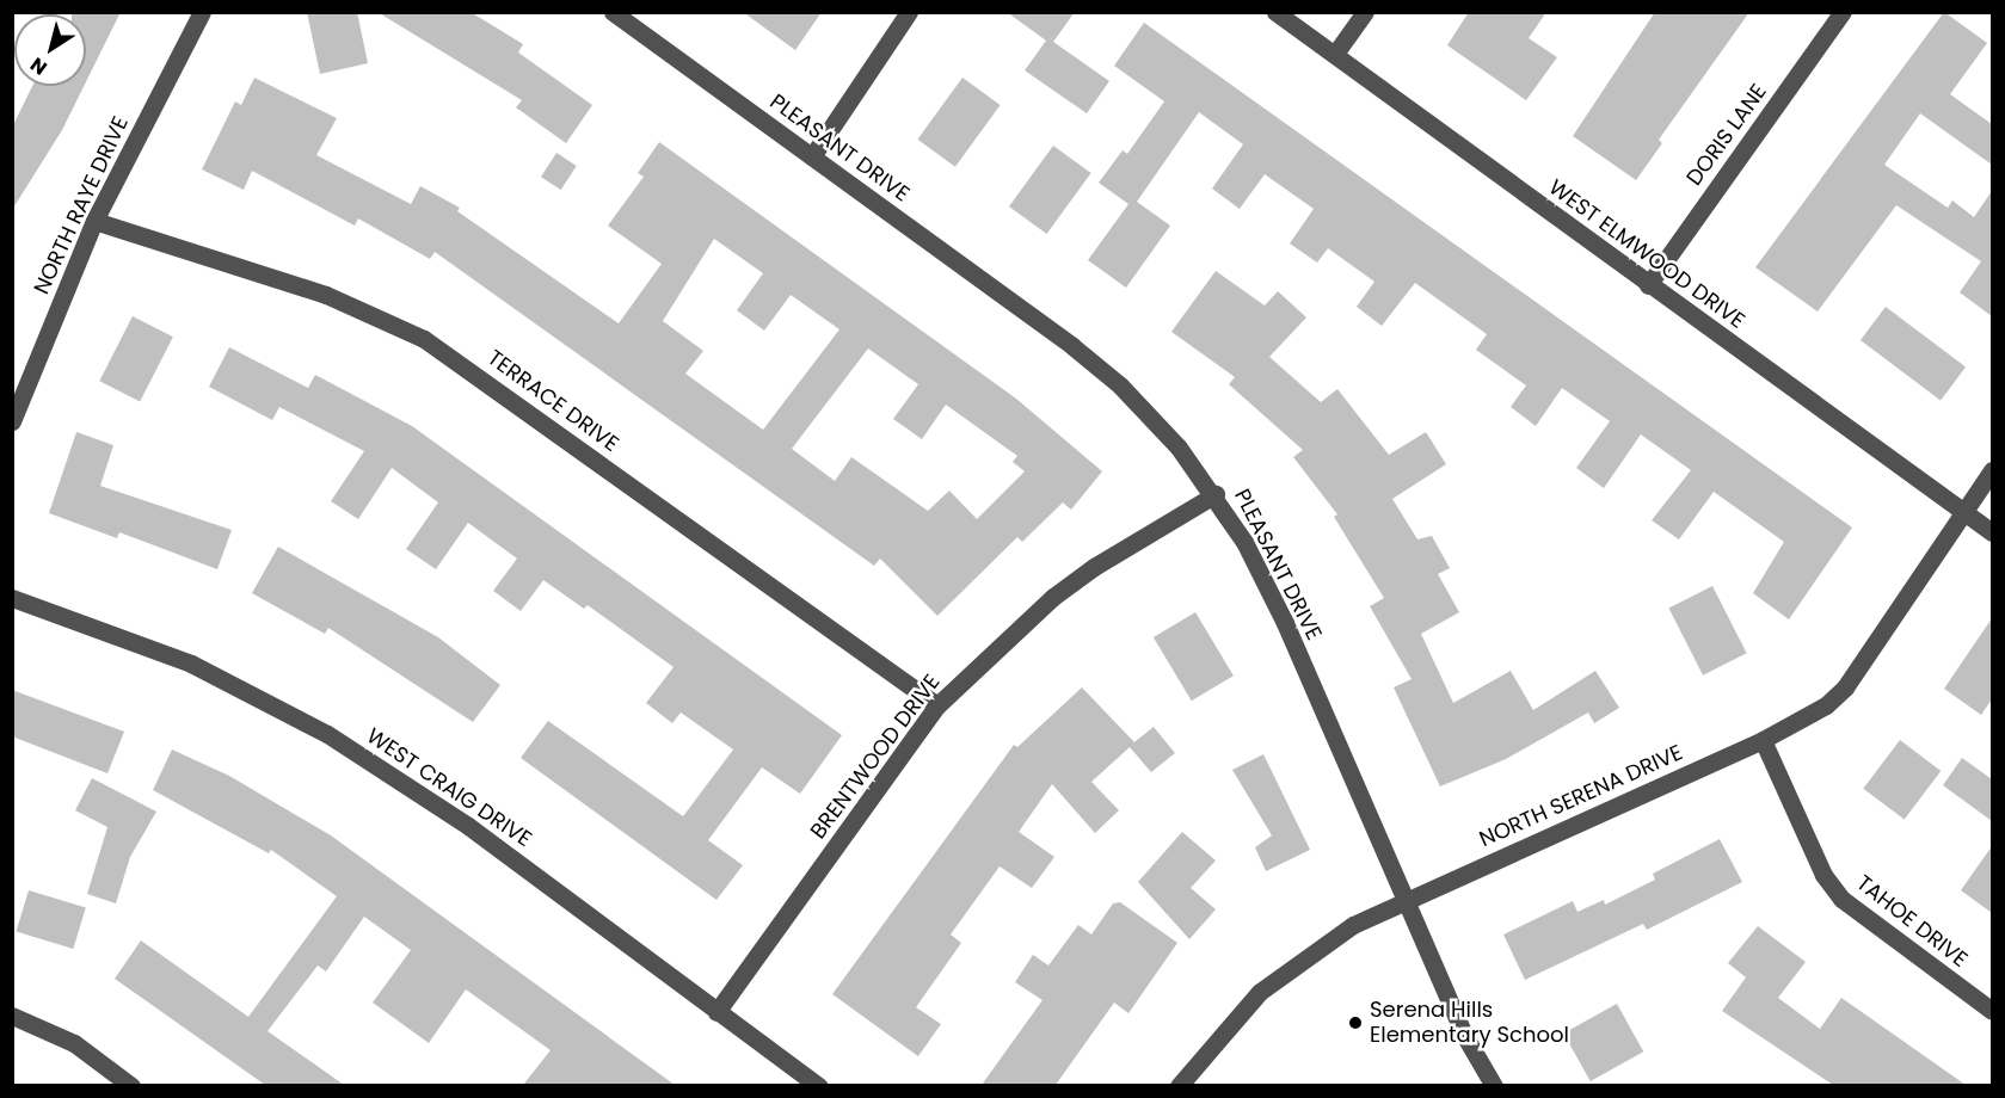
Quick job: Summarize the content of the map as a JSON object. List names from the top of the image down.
{
  "streets": {
    "street": [
      "DORIS LANE",
      "PLEASANT DRIVE",
      "NORTH RAYE DRIVE",
      "WEST ELMWOOD DRIVE",
      "TERRACE DRIVE",
      "BRENTWOOD DRIVE",
      "WEST CRAIG DRIVE",
      "NORTH SERENA DRIVE",
      "TAHOE DRIVE"
    ]
  },
  "crossings": [
    ["DORIS LANE", "WEST ELMWOOD DRIVE"],
    ["PLEASANT DRIVE", "BRENTWOOD DRIVE"],
    ["PLEASANT DRIVE", "NORTH SERENA DRIVE"],
    ["NORTH RAYE DRIVE", "TERRACE DRIVE"],
    ["WEST ELMWOOD DRIVE", "NORTH SERENA DRIVE"],
    ["TERRACE DRIVE", "BRENTWOOD DRIVE"],
    ["BRENTWOOD DRIVE", "WEST CRAIG DRIVE"],
    ["NORTH SERENA DRIVE", "TAHOE DRIVE"]
  ],
  "places": ["Serena Hills Elementary School"],
  "north": "bottom left"
}
